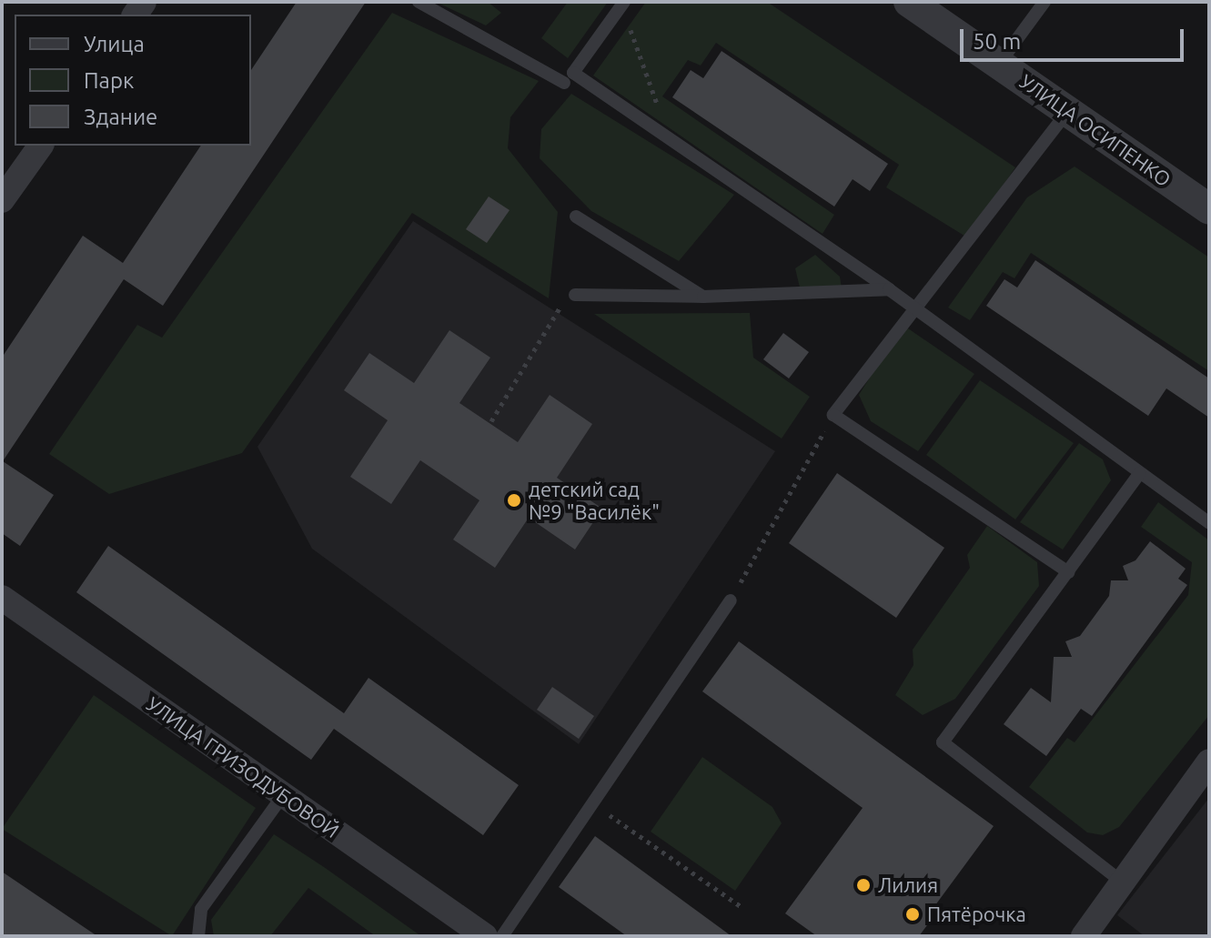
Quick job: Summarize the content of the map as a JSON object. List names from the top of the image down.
{
  "streets": {
    "street": ["УЛИЦА ОСИПЕНКО", "УЛИЦА ГРИЗОДУБОВОЙ"]
  },
  "places": ["детский сад №9 \"Василёк\"", "Лилия", "Пятёрочка"],
  "legend": ["Улица", "Парк", "Здание"],
  "scale_bar": "50 m"
}
